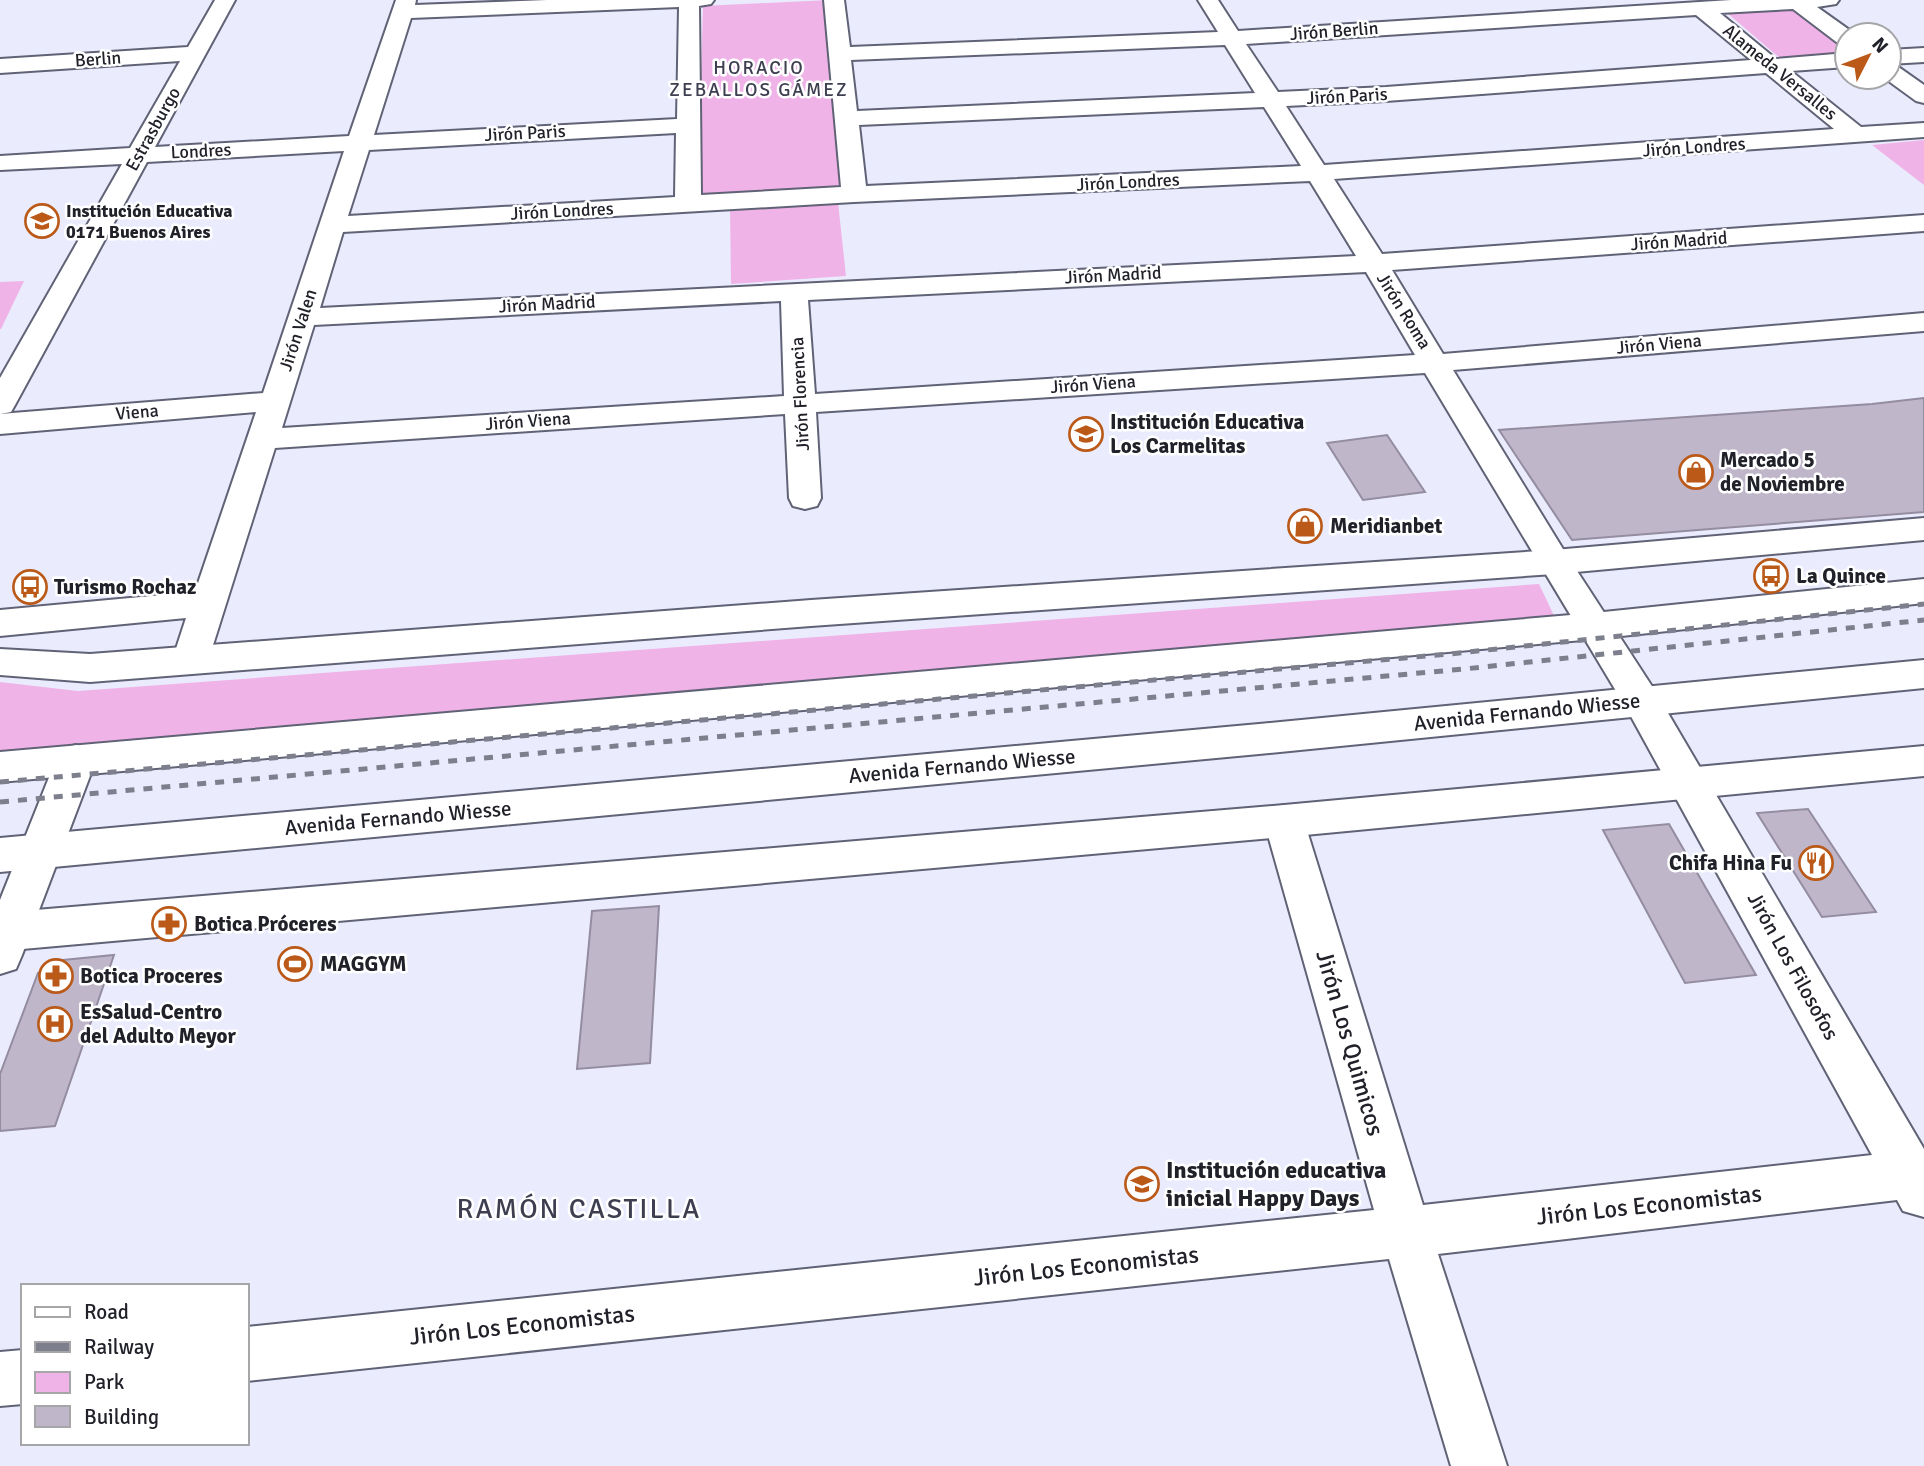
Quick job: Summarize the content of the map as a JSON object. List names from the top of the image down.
{
  "streets": {
    "street": [
      "Jirón Berlin",
      "Berlin",
      "Alameda Versalles",
      "Jirón Paris",
      "Estrasburgo",
      "Jirón Londres",
      "Londres",
      "Jirón Madrid",
      "Jirón Roma",
      "Jirón Valen",
      "Jirón Viena",
      "Jirón Florencia",
      "Viena",
      "Avenida Fernando Wiesse",
      "Jirón Los Filosofos",
      "Jirón Los Quimicos",
      "Jirón Los Economistas"
    ]
  },
  "crossings": [
    ["Jirón Berlin", "Alameda Versalles"],
    ["Jirón Berlin", "Jirón Roma"],
    ["Berlin", "Estrasburgo"],
    ["Alameda Versalles", "Jirón Paris"],
    ["Alameda Versalles", "Jirón Londres"],
    ["Jirón Paris", "Londres"],
    ["Jirón Paris", "Jirón Roma"],
    ["Jirón Paris", "Jirón Valen"],
    ["Estrasburgo", "Londres"],
    ["Jirón Londres", "Jirón Roma"],
    ["Jirón Londres", "Jirón Valen"],
    ["Londres", "Jirón Valen"],
    ["Jirón Madrid", "Jirón Roma"],
    ["Jirón Madrid", "Jirón Valen"],
    ["Jirón Madrid", "Jirón Florencia"],
    ["Jirón Roma", "Jirón Viena"],
    ["Jirón Roma", "Jirón Los Filosofos"],
    ["Jirón Valen", "Jirón Viena"],
    ["Jirón Valen", "Viena"],
    ["Jirón Viena", "Jirón Florencia"],
    ["Avenida Fernando Wiesse", "Jirón Los Filosofos"],
    ["Jirón Los Filosofos", "Jirón Los Economistas"],
    ["Jirón Los Quimicos", "Jirón Los Economistas"]
  ],
  "districts": ["HORACIO ZEBALLOS GÁMEZ", "RAMÓN CASTILLA"],
  "places": {
    "school or university": ["Institución Educativa 0171 Buenos Aires", "Institución Educativa Los Carmelitas", "Institución educativa inicial Happy Days"],
    "shop": ["Mercado 5 de Noviembre", "Meridianbet"],
    "bus stop": ["La Quince", "Turismo Rochaz"],
    "restaurant": ["Chifa Hina Fu"],
    "pharmacy": ["Botica Próceres", "Botica Proceres"],
    "sports": ["MAGGYM"],
    "hospital": ["EsSalud-Centro del Adulto Meyor"]
  },
  "legend": [
    "Road",
    "Railway",
    "Park",
    "Building"
  ],
  "north": "top right"
}
